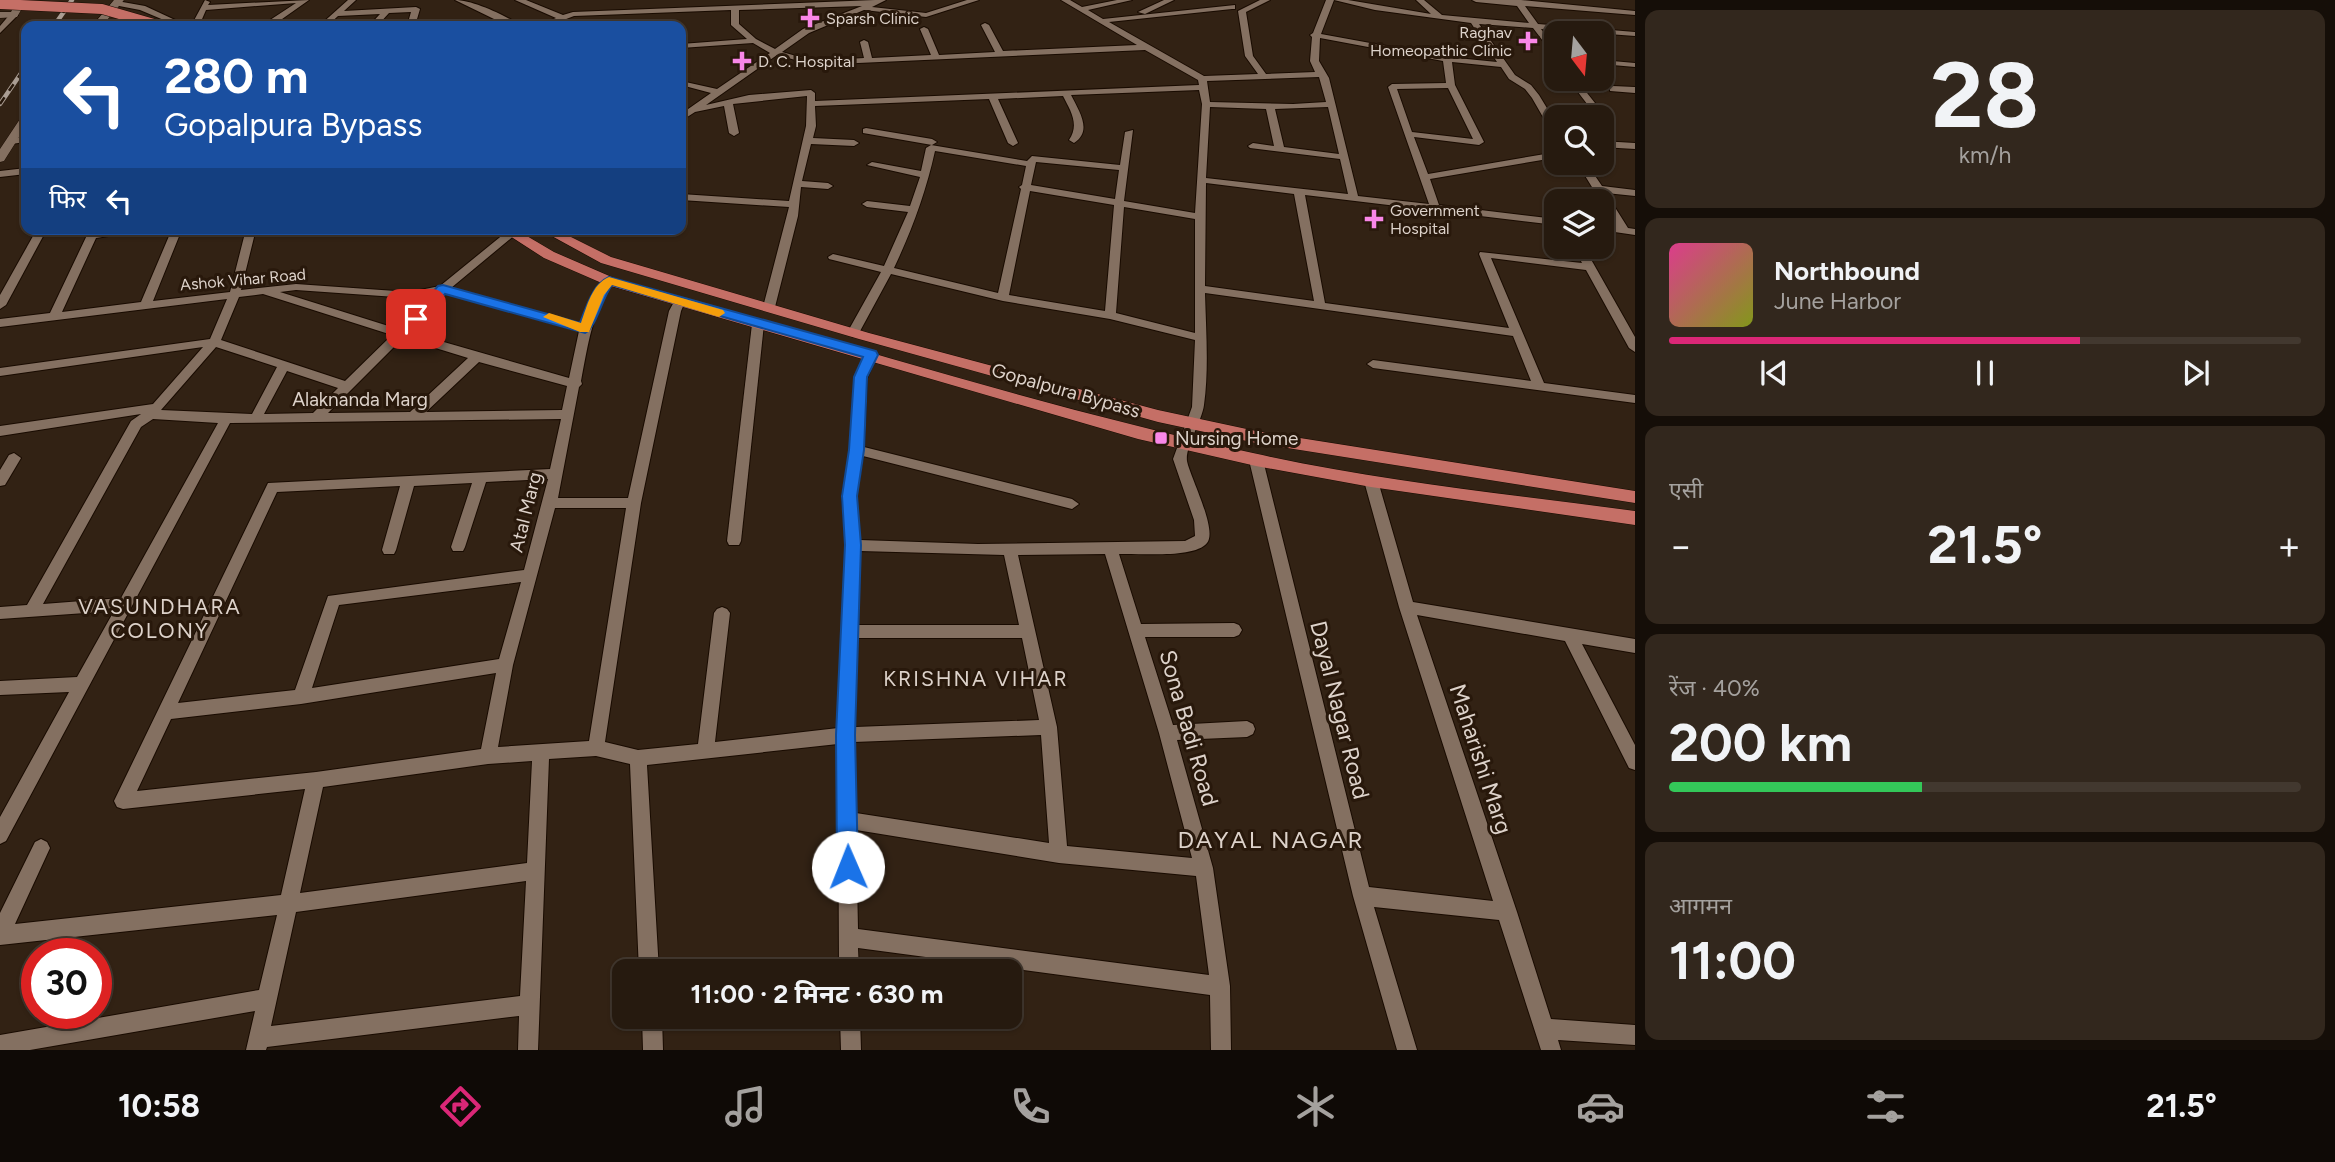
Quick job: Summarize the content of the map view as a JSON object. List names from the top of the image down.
{
  "streets": {
    "main road": ["Gopalpura Bypass"],
    "street": [
      "Ashok Vihar Road",
      "Alaknanda Marg",
      "Atal Marg",
      "Dayal Nagar Road",
      "Sona Badi Road",
      "Maharishi Marg"
    ]
  },
  "crossings": [
    ["Gopalpura Bypass", "Atal Marg"],
    ["Gopalpura Bypass", "Dayal Nagar Road"],
    ["Gopalpura Bypass", "Maharishi Marg"],
    ["Alaknanda Marg", "Atal Marg"]
  ],
  "districts": ["VASUNDHARA COLONY", "KRISHNA VIHAR", "DAYAL NAGAR"],
  "places": {
    "health": [
      "Sparsh Clinic",
      "Raghav Homeopathic Clinic",
      "D. C. Hospital",
      "Government Hospital"
    ],
    "transit": ["Nursing Home"]
  },
  "north": "bottom",
  "page": {
    "tile": [
      ["28", "km/h"],
      "एसी",
      ["रेंज · 40%", "200 km"],
      ["आगमन", "11:00"]
    ],
    "turn": ["280 m", "Gopalpura Bypass"],
    "then": "फिर",
    "song": ["Northbound", "June Harbor"],
    "heat": ["−", "21.5°", "+"],
    "limit": "30",
    "trip": "11:00 · 2 मिनट · 630 m",
    "tabs": ["10:58", "21.5°"]
  }
}
